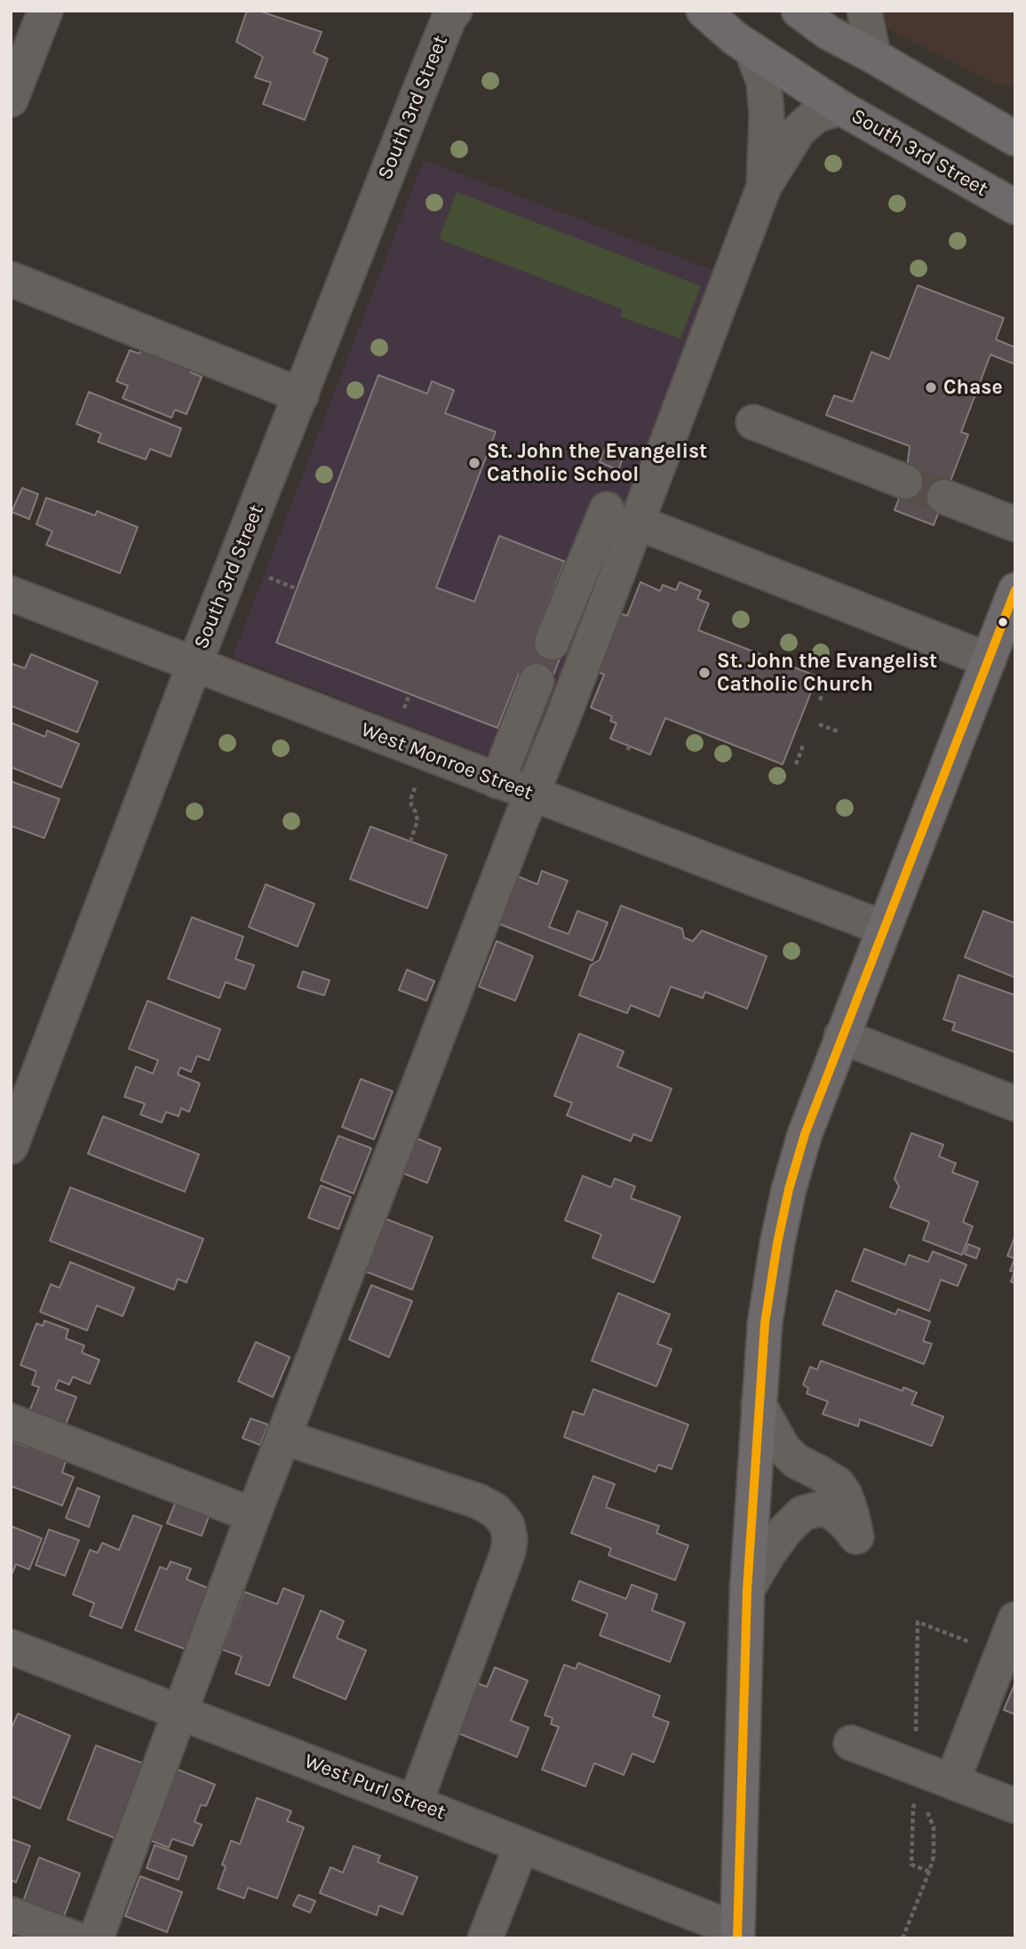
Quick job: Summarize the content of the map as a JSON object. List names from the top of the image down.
{
  "streets": {
    "main road": ["South 3rd Street"],
    "street": ["West Monroe Street", "West Purl Street"]
  },
  "crossings": [
    ["South 3rd Street", "West Monroe Street"]
  ],
  "places": ["Chase", "St. John the Evangelist Catholic School", "St. John the Evangelist Catholic Church"]
}
